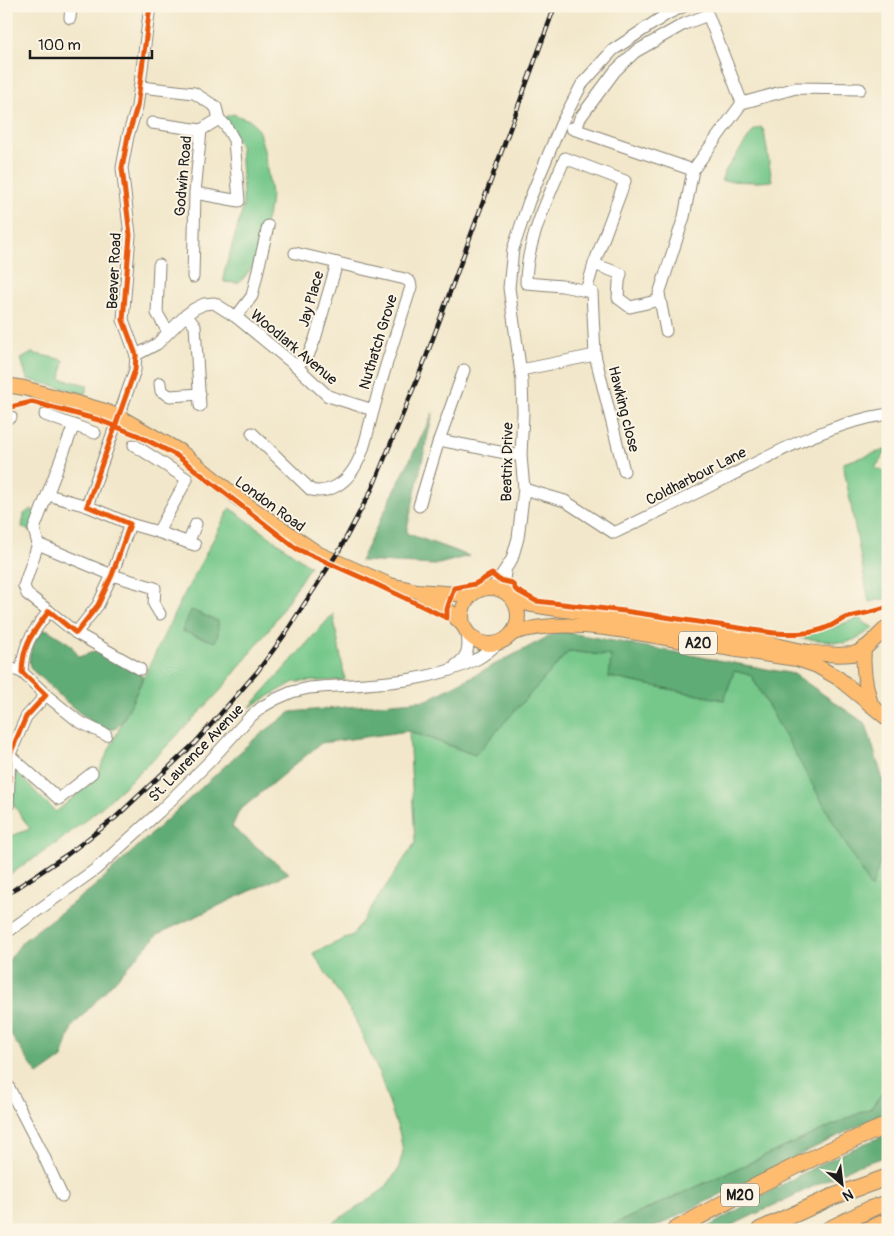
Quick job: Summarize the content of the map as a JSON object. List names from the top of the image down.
{
  "streets": {
    "highway": ["M20"],
    "main road": ["London Road", "A20"],
    "street": [
      "Godwin Road",
      "Beaver Road",
      "Jay Place",
      "Nuthatch Grove",
      "Woodlark Avenue",
      "Hawking close",
      "Beatrix Drive",
      "Coldharbour Lane",
      "St. Laurence Avenue"
    ]
  },
  "crossings": [
    ["Beaver Road", "London Road"],
    ["Jay Place", "Nuthatch Grove"],
    ["Jay Place", "Woodlark Avenue"],
    ["Nuthatch Grove", "Woodlark Avenue"],
    ["Beatrix Drive", "Coldharbour Lane"],
    ["Beatrix Drive", "London Road"],
    ["Beatrix Drive", "A20"],
    ["Beatrix Drive", "St. Laurence Avenue"],
    ["London Road", "A20"],
    ["London Road", "St. Laurence Avenue"],
    ["A20", "St. Laurence Avenue"]
  ],
  "scale_bar": "100 m",
  "north": "bottom right"
}
